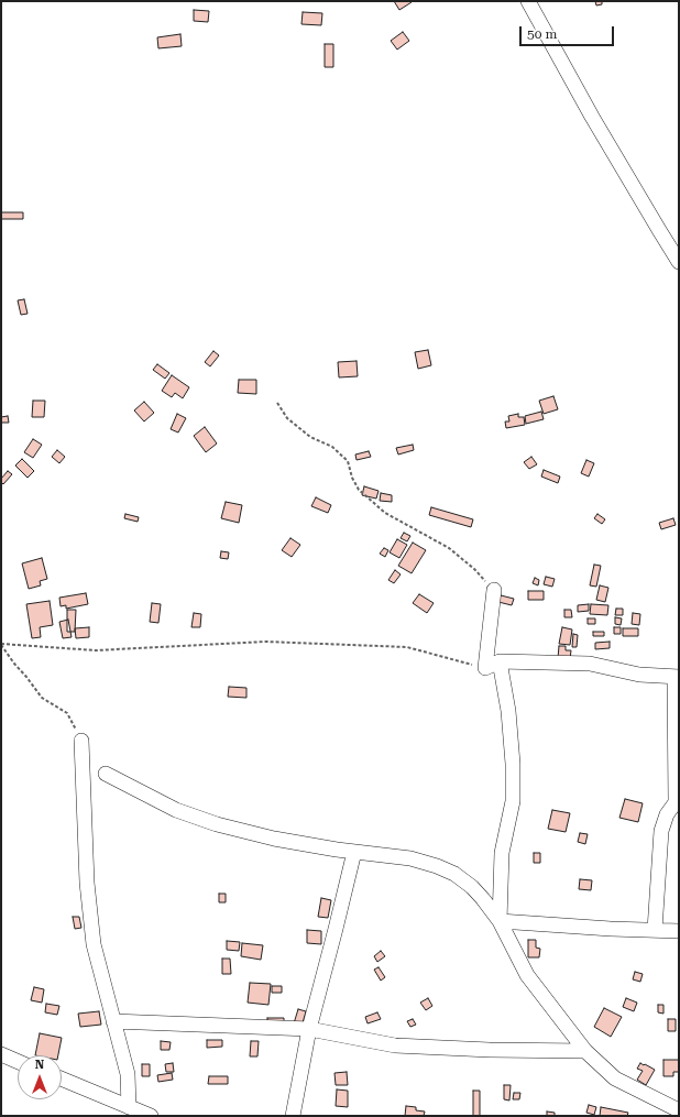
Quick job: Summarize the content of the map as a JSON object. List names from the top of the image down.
{
  "scale_bar": "50 m",
  "north": "top"
}
